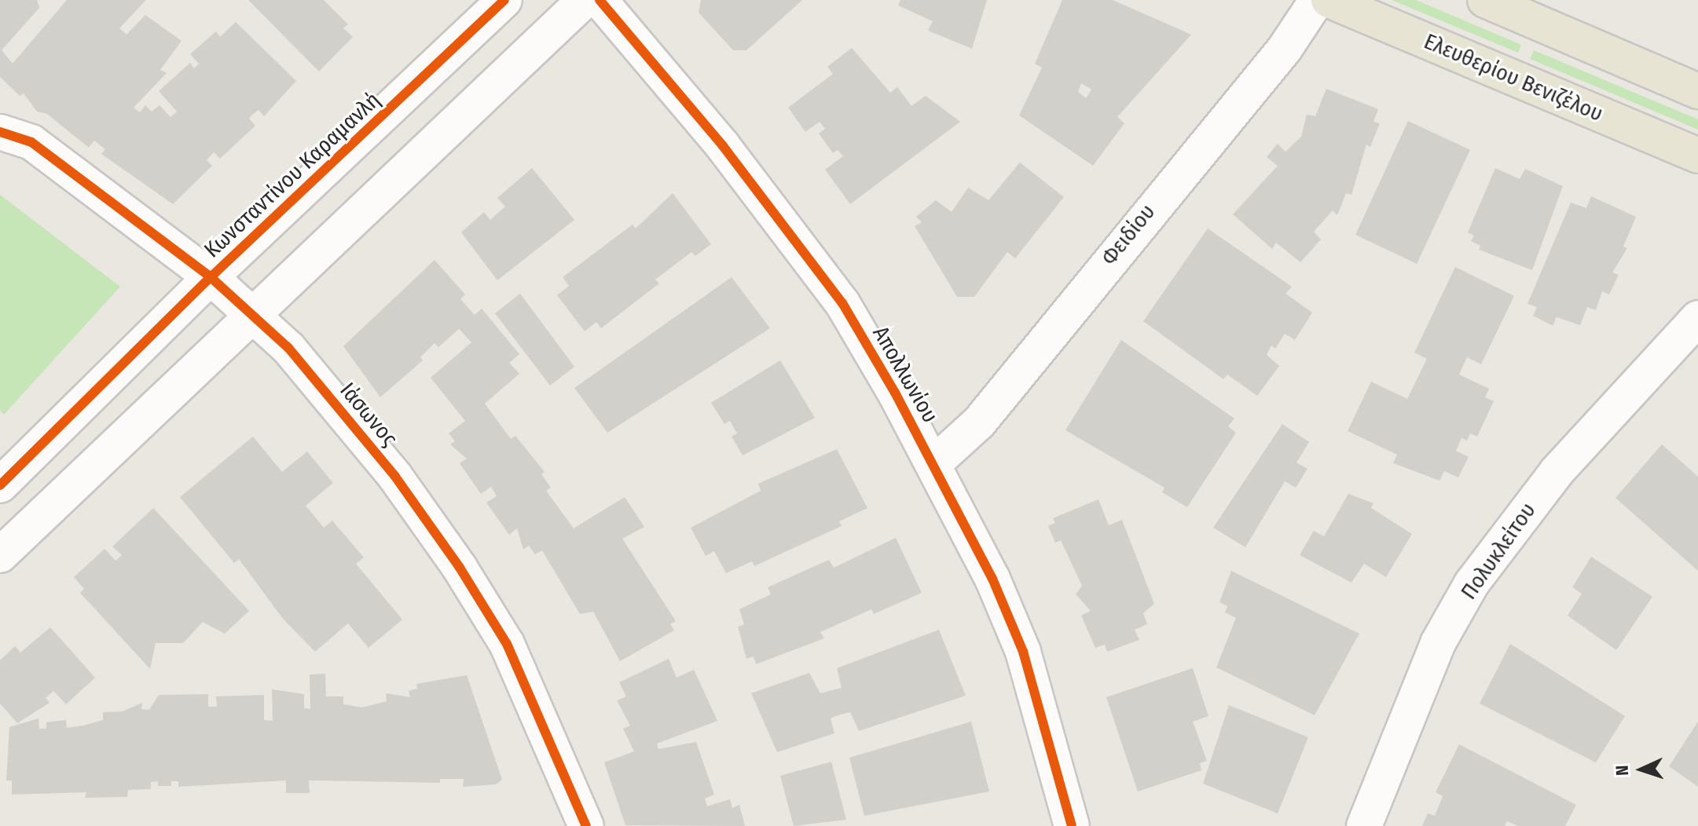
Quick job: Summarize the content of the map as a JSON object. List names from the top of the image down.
{
  "streets": {
    "main road": ["Ελευθερίου Βενιζέλου"],
    "street": [
      "Κωνσταντίνου Καραμανλή",
      "Φειδίου",
      "Απολλωνίου",
      "Ιάσωνος",
      "Πολυκλείτου"
    ]
  },
  "crossings": [
    ["Κωνσταντίνου Καραμανλή", "Ιάσωνος"],
    ["Φειδίου", "Απολλωνίου"]
  ],
  "north": "left"
}
